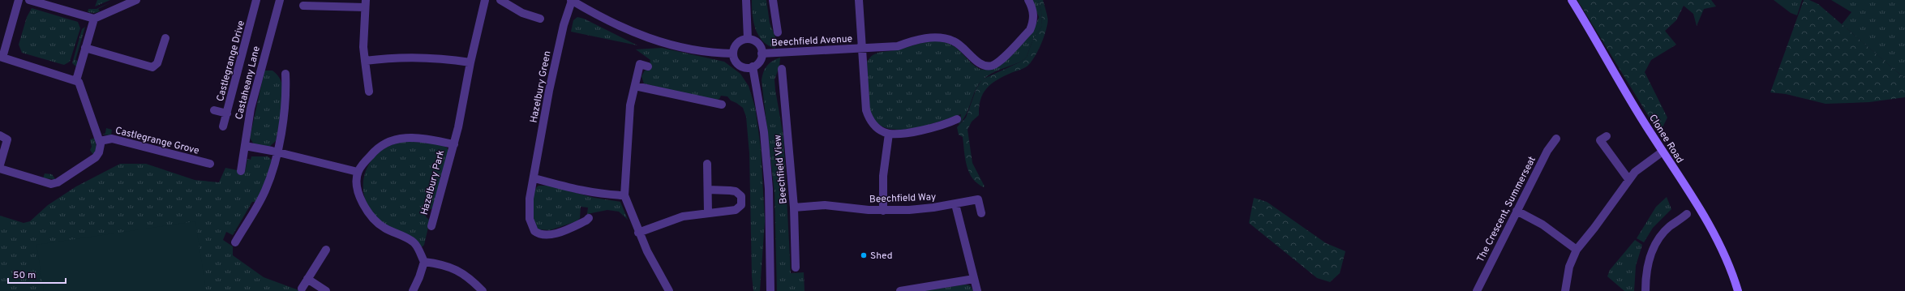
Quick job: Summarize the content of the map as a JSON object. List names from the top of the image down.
{
  "streets": {
    "main road": ["Clonee Road"],
    "street": [
      "Beechfield Avenue",
      "Castlegrange Drive",
      "Castaheany Lane",
      "Hazelbury Green",
      "Castlegrange Grove",
      "Beechfield View",
      "Hazelbury Park",
      "Beechfield Way",
      "The Crescent, Summerseat"
    ]
  },
  "crossings": [
    ["Beechfield View", "Beechfield Way"]
  ],
  "places": ["Shed"],
  "scale_bar": "50 m"
}
